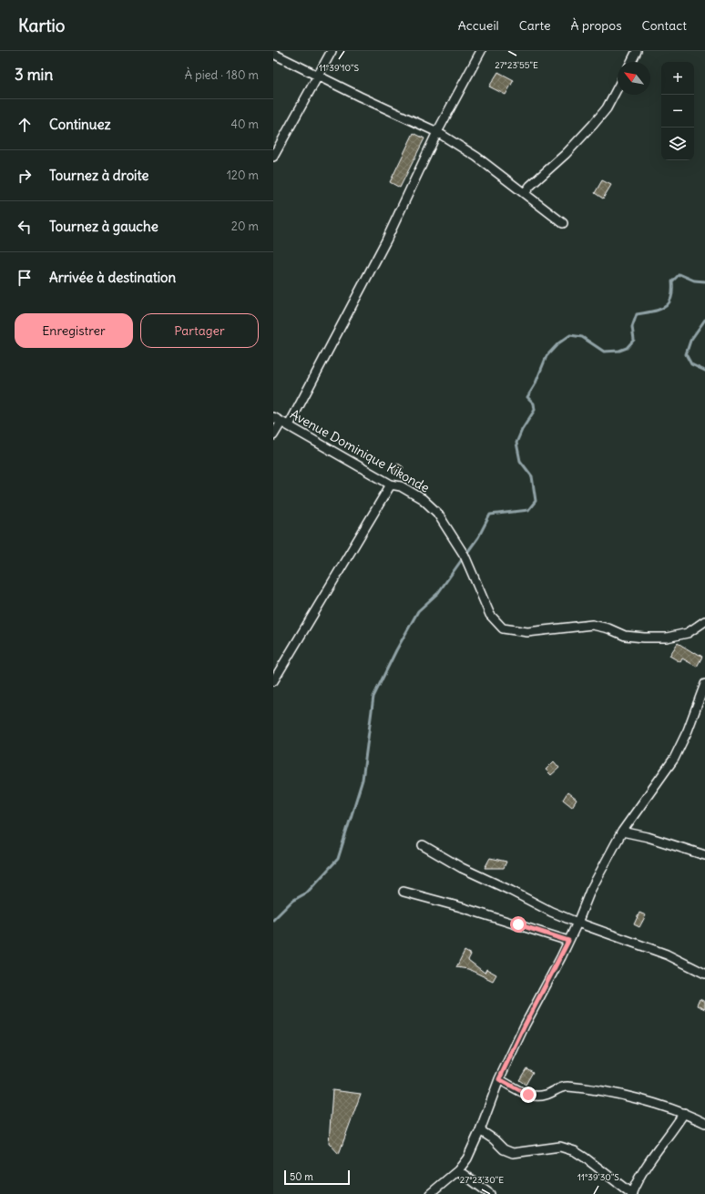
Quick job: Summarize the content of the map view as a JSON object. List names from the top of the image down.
{
  "streets": {
    "street": ["Avenue Dominique Kikonde"]
  },
  "scale_bar": "50 m",
  "north": "top left",
  "page": {
    "header": "Kartio",
    "nav": [
      "Accueil",
      "Carte",
      "À propos",
      "Contact"
    ],
    "heading": ["3 min", "À pied · 180 m"],
    "map_buttons": ["+", "−"],
    "list": [
      ["Continuez", "40 m"],
      ["Tournez à droite", "120 m"],
      ["Tournez à gauche", "20 m"],
      "Arrivée à destination"
    ],
    "buttons": ["Enregistrer", "Partager"],
    "scale": "50 m"
  },
  "coordinates": [
    "27°23'55\"E",
    "11°39'10\"S",
    "11°39'30\"S",
    "27°23'30\"E"
  ]
}
